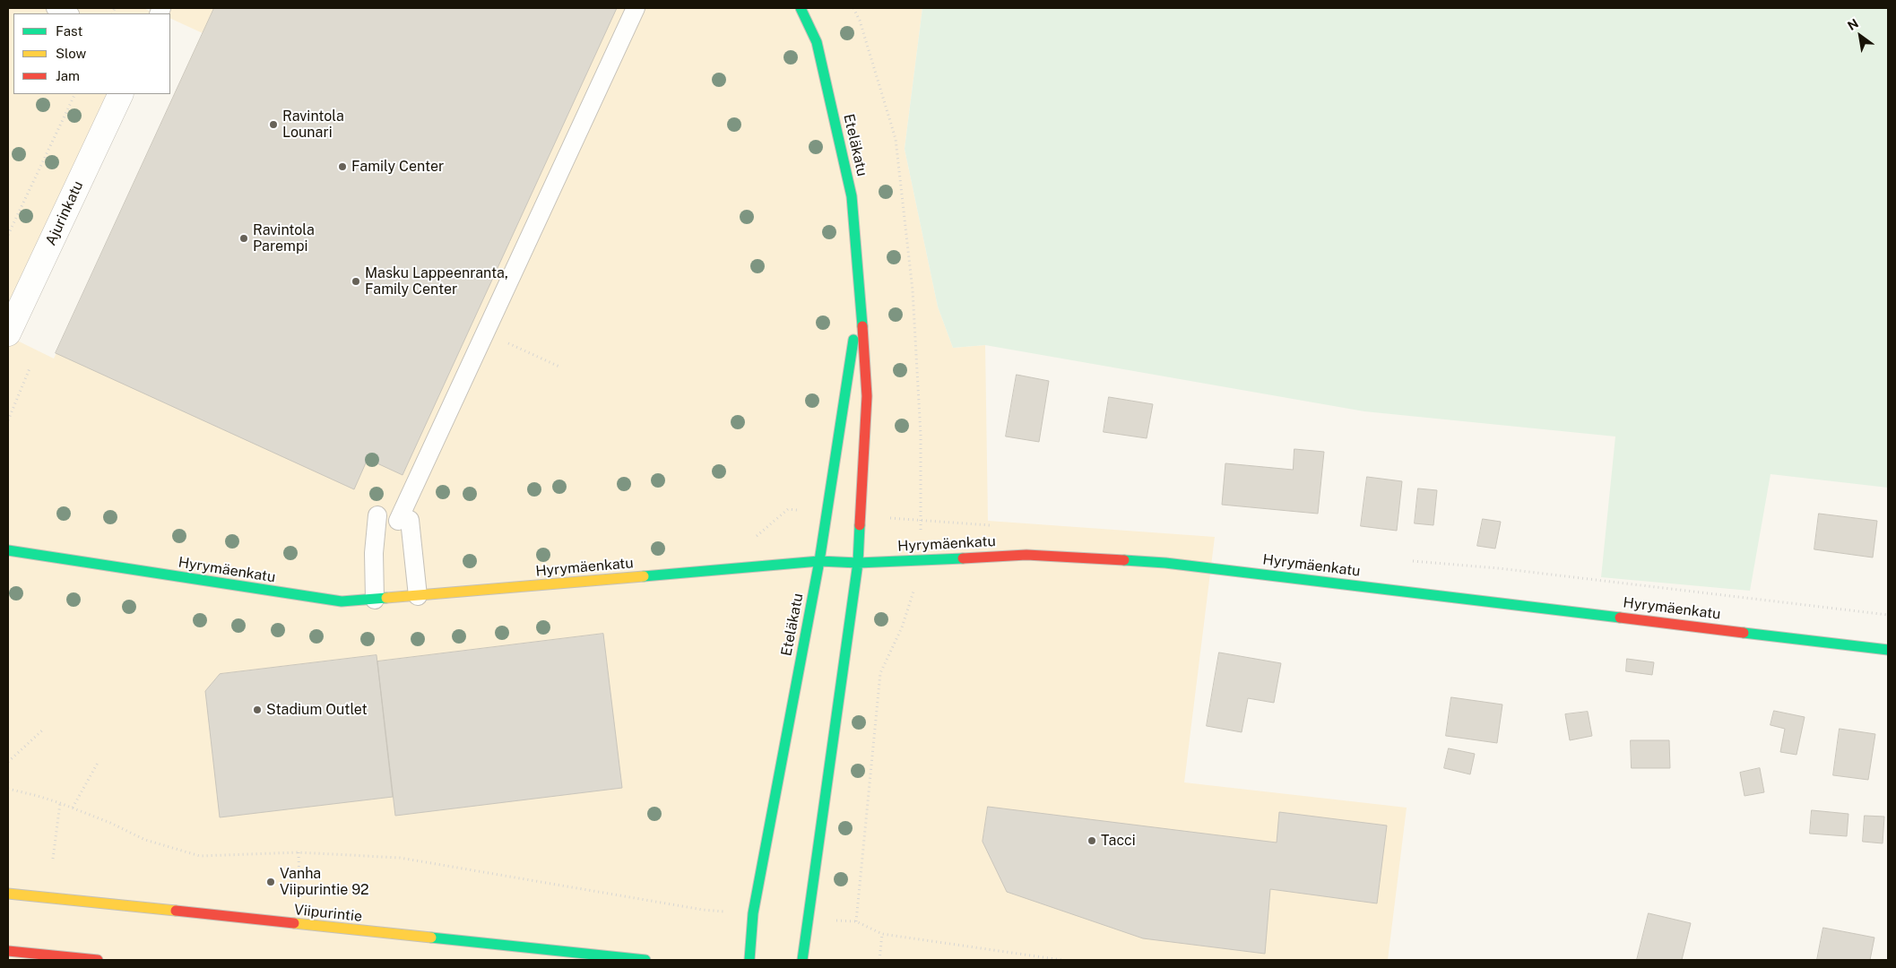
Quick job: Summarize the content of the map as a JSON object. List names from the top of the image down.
{
  "streets": {
    "main road": ["Eteläkatu", "Hyrymäenkatu", "Viipurintie"],
    "street": ["Ajurinkatu"]
  },
  "crossings": [
    ["Eteläkatu", "Hyrymäenkatu"]
  ],
  "places": [
    "Ravintola Lounari",
    "Family Center",
    "Ravintola Parempi",
    "Masku Lappeenranta, Family Center",
    "Stadium Outlet",
    "Tacci",
    "Vanha Viipurintie 92"
  ],
  "legend": ["Fast", "Slow", "Jam"],
  "north": "top left"
}
